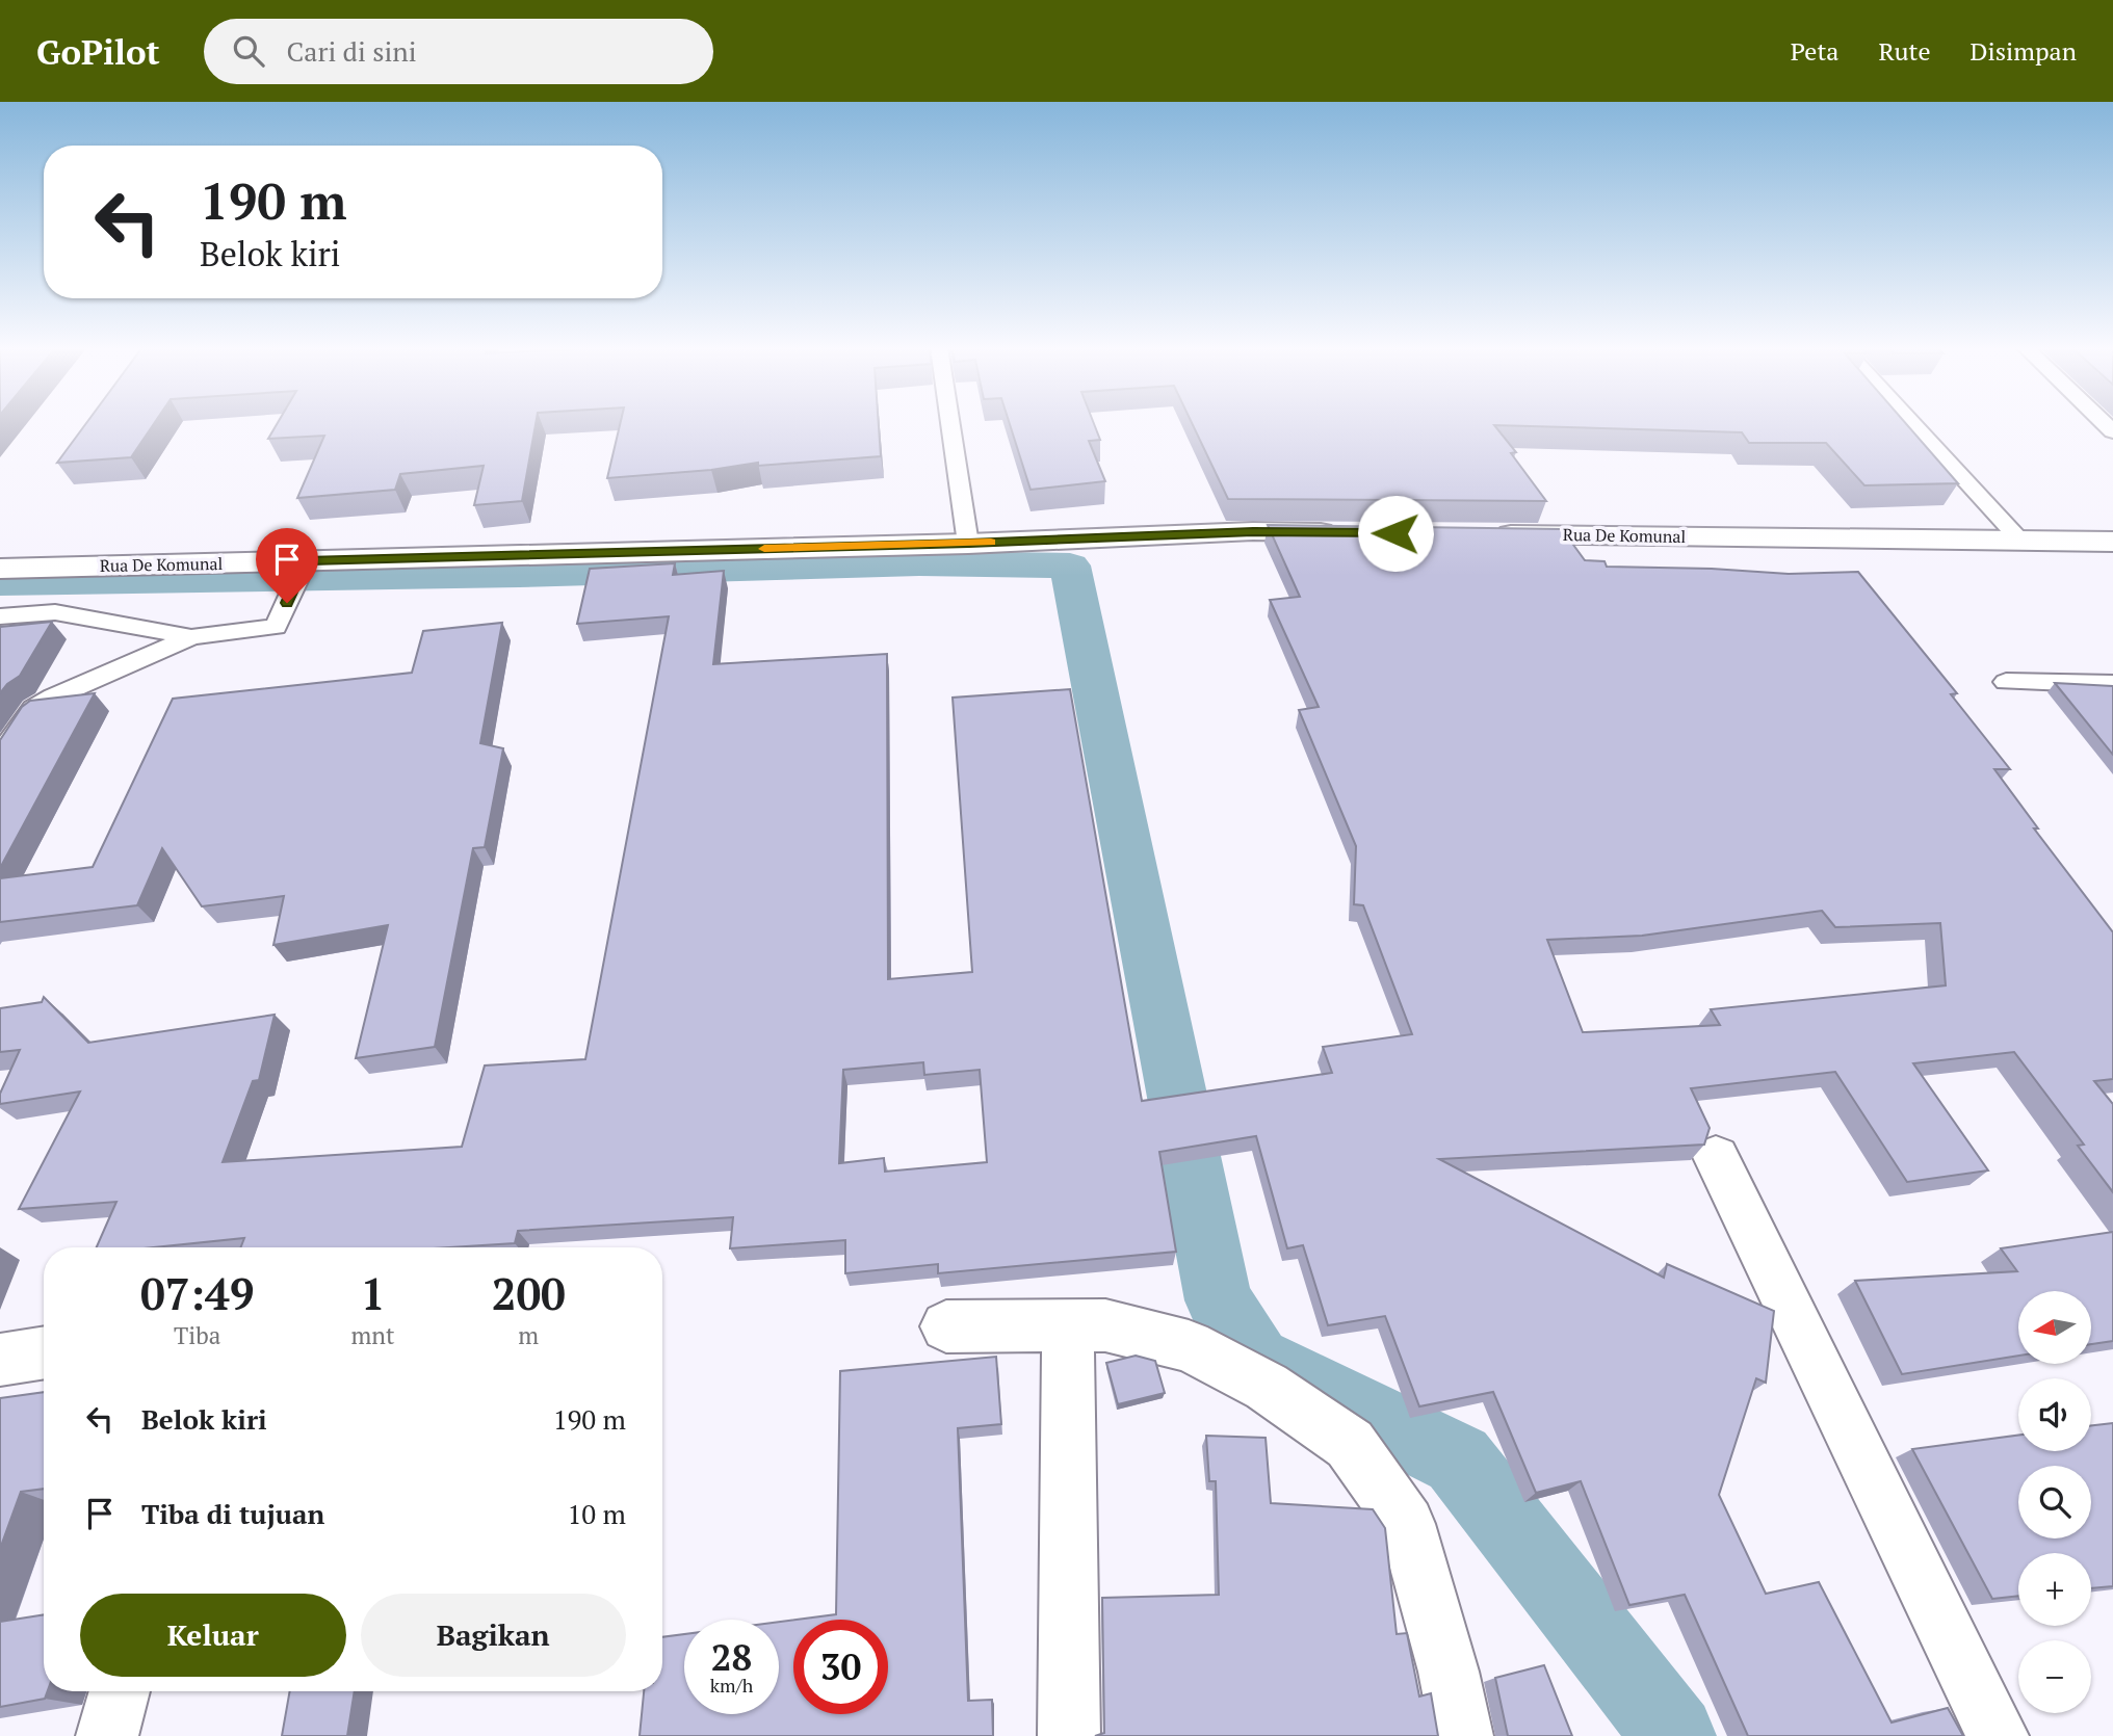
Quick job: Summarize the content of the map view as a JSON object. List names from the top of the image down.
{
  "streets": {
    "street": ["Rua De Komunal"]
  },
  "north": "left",
  "page": {
    "header": "GoPilot",
    "search": "Cari di sini",
    "nav": ["Peta", "Rute", "Disimpan"],
    "turn": ["190 m", "Belok kiri"],
    "eta": [
      "07:49",
      "Tiba",
      "1",
      "mnt",
      "200",
      "m"
    ],
    "map_buttons": ["+", "−"],
    "list": [
      {
        "name": "Belok kiri",
        "value": "190 m"
      },
      {
        "name": "Tiba di tujuan",
        "value": "10 m"
      }
    ],
    "buttons": ["Keluar", "Bagikan"],
    "speed": "28 km/h",
    "limit": "30"
  }
}
